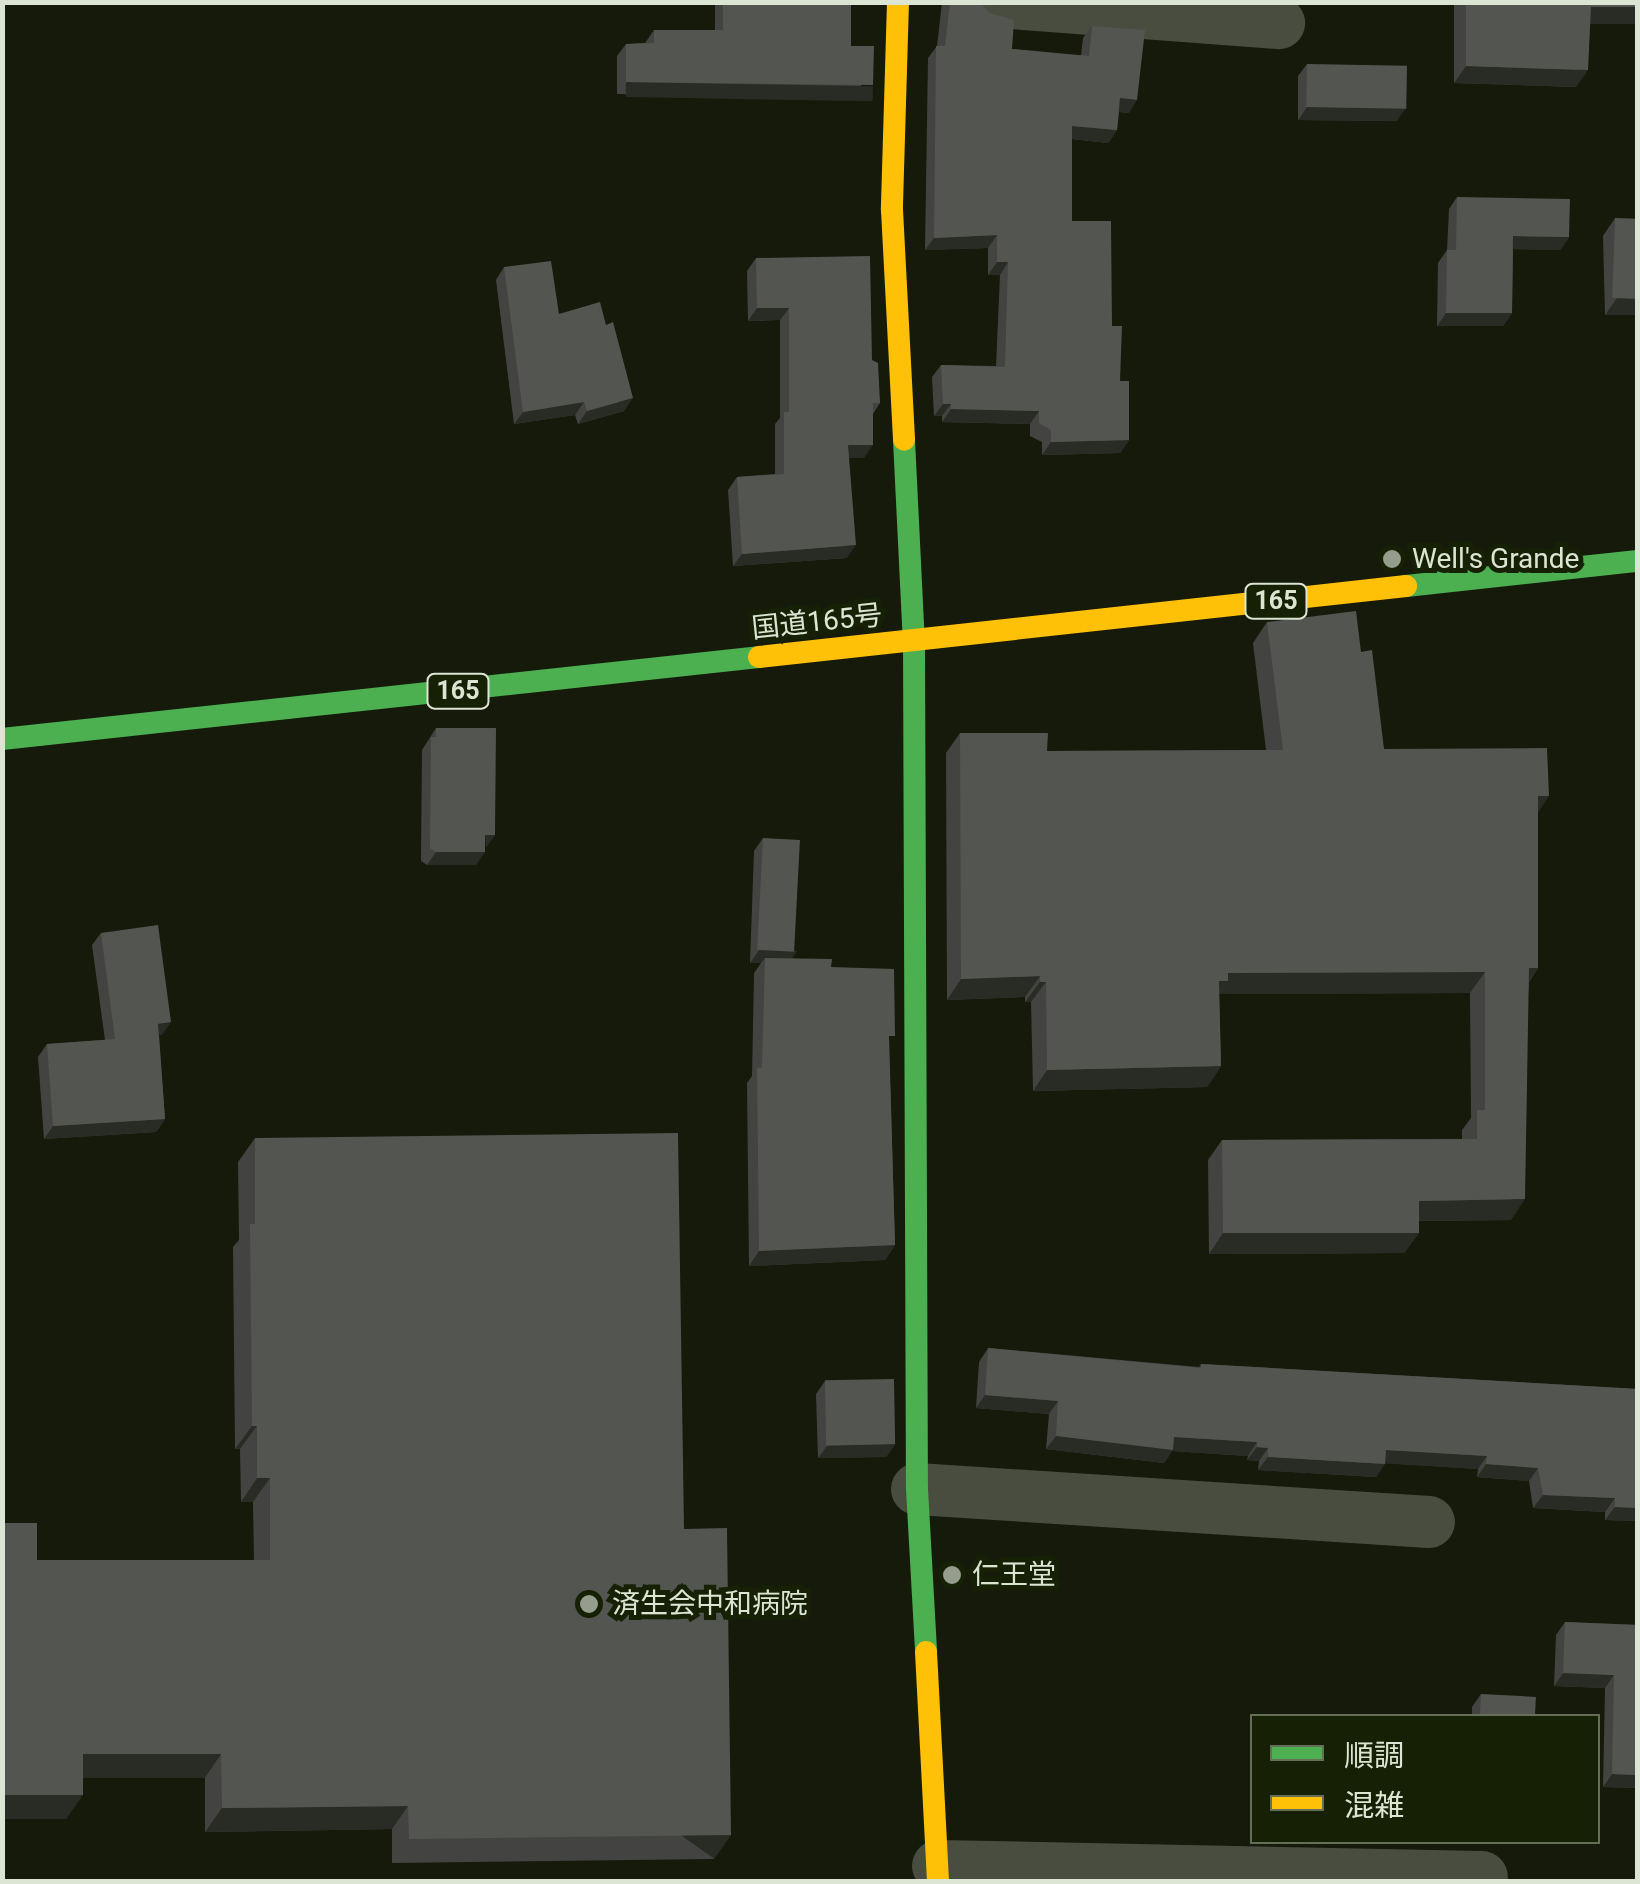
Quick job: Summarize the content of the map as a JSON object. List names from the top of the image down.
{
  "streets": {
    "main road": ["165", "国道165号"]
  },
  "places": ["Well's Grande", "仁王堂", "済生会中和病院"],
  "legend": ["順調", "混雑"]
}
